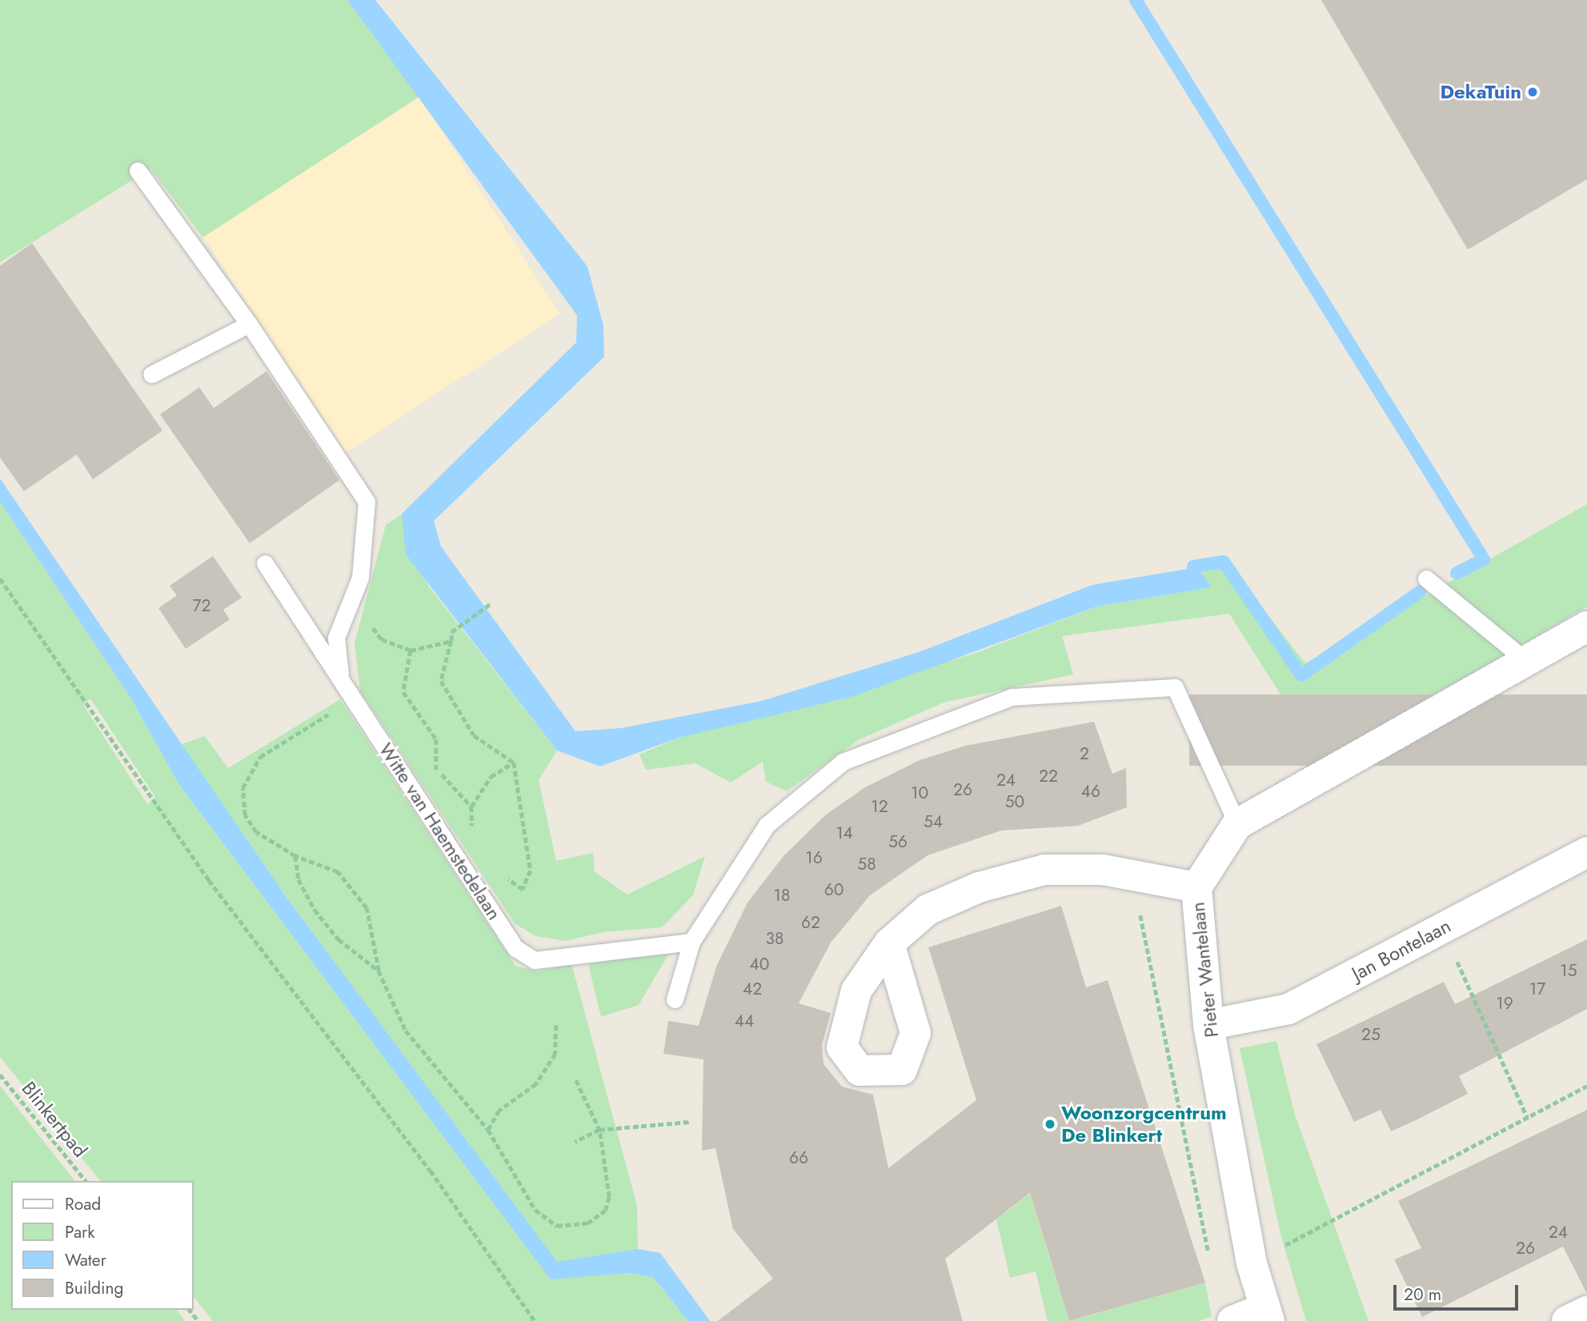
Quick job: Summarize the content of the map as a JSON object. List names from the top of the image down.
{
  "streets": {
    "street": ["Jan Bontelaan", "Pieter Wantelaan"],
    "lane": ["Witte van Haemstedelaan"],
    "path": ["Blinkertpad"]
  },
  "crossings": [
    ["Jan Bontelaan", "Pieter Wantelaan"]
  ],
  "places": ["DekaTuin", "Woonzorgcentrum De Blinkert"],
  "house_numbers": [
    "72",
    "2",
    "22",
    "24",
    "26",
    "46",
    "10",
    "50",
    "12",
    "54",
    "14",
    "56",
    "16",
    "58",
    "60",
    "18",
    "62",
    "38",
    "40",
    "15",
    "42",
    "17",
    "19",
    "44",
    "25",
    "66",
    "24",
    "26"
  ],
  "legend": [
    "Road",
    "Park",
    "Water",
    "Building"
  ],
  "scale_bar": "20 m"
}
